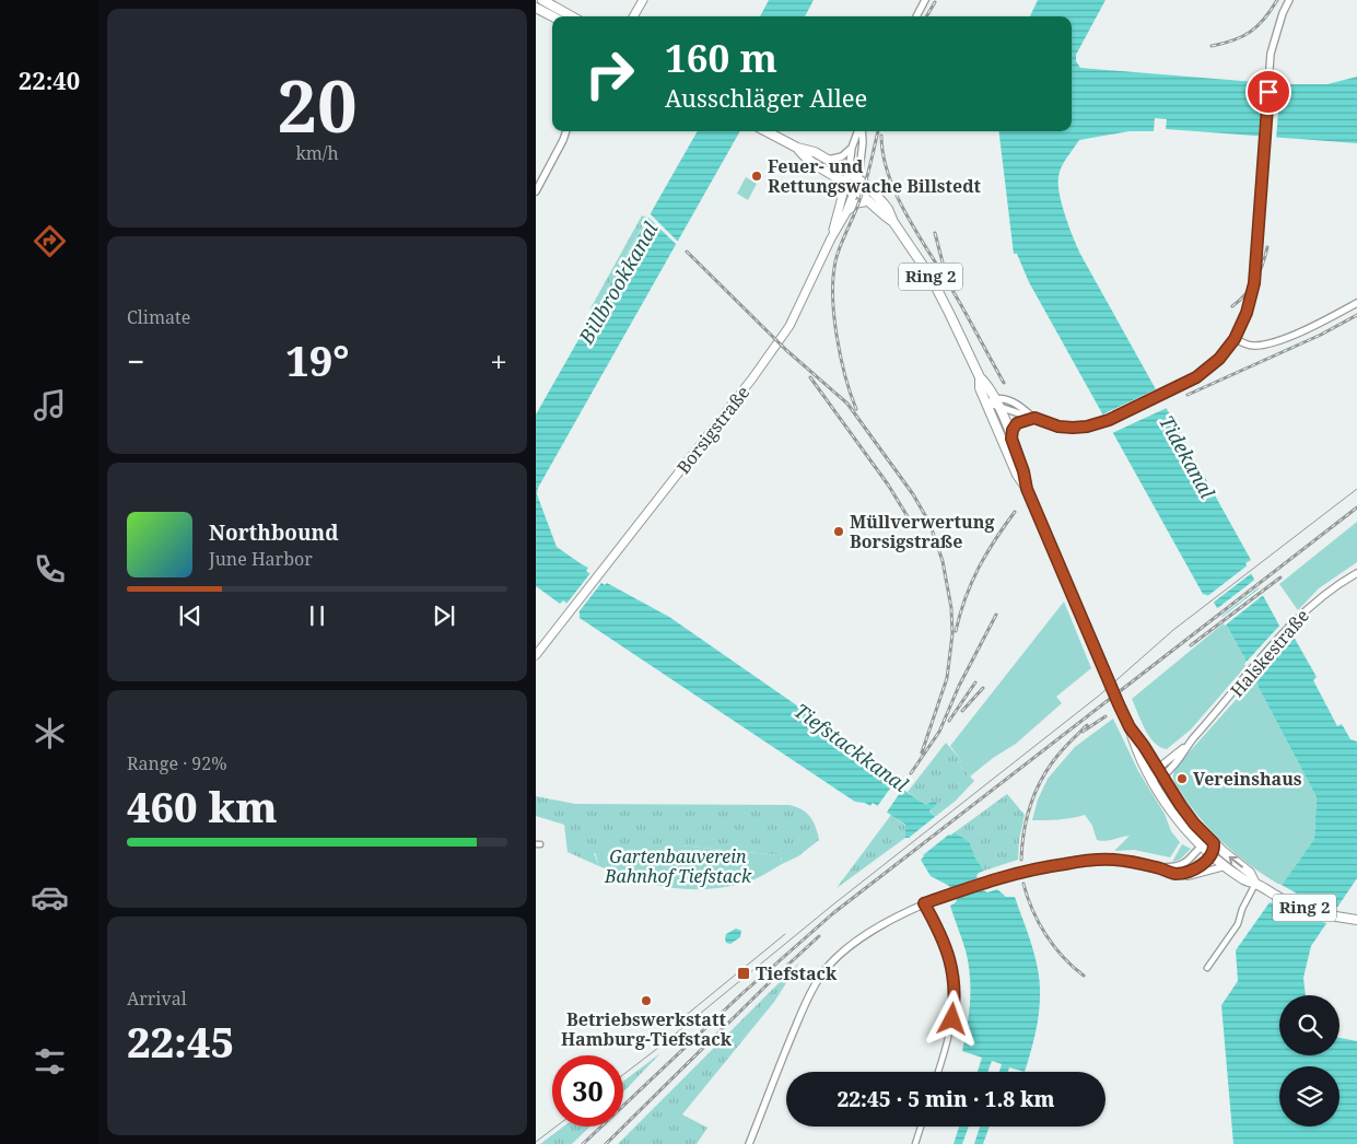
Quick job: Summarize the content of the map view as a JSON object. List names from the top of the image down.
{
  "streets": {
    "main road": ["Ring 2", "Borsigstraße"],
    "street": ["Halskestraße"]
  },
  "crossings": [
    ["Ring 2", "Borsigstraße"],
    ["Ring 2", "Halskestraße"]
  ],
  "water": ["Billbrookkanal", "Tidekanal", "Tiefstackkanal"],
  "parks": ["Gartenbauverein Bahnhof Tiefstack"],
  "places": {
    "other": [
      "Feuer- und Rettungswache Billstedt",
      "Müllverwertung Borsigstraße",
      "Vereinshaus",
      "Betriebswerkstatt Hamburg-Tiefstack"
    ],
    "transit": ["Tiefstack"]
  },
  "page": {
    "tabs": "22:40",
    "tile": [
      ["20", "km/h"],
      "Climate",
      ["Range · 92%", "460 km"],
      ["Arrival", "22:45"]
    ],
    "turn": ["160 m", "Ausschläger Allee"],
    "heat": ["−", "19°", "+"],
    "song": ["Northbound", "June Harbor"],
    "limit": "30",
    "trip": "22:45 · 5 min · 1.8 km"
  }
}
